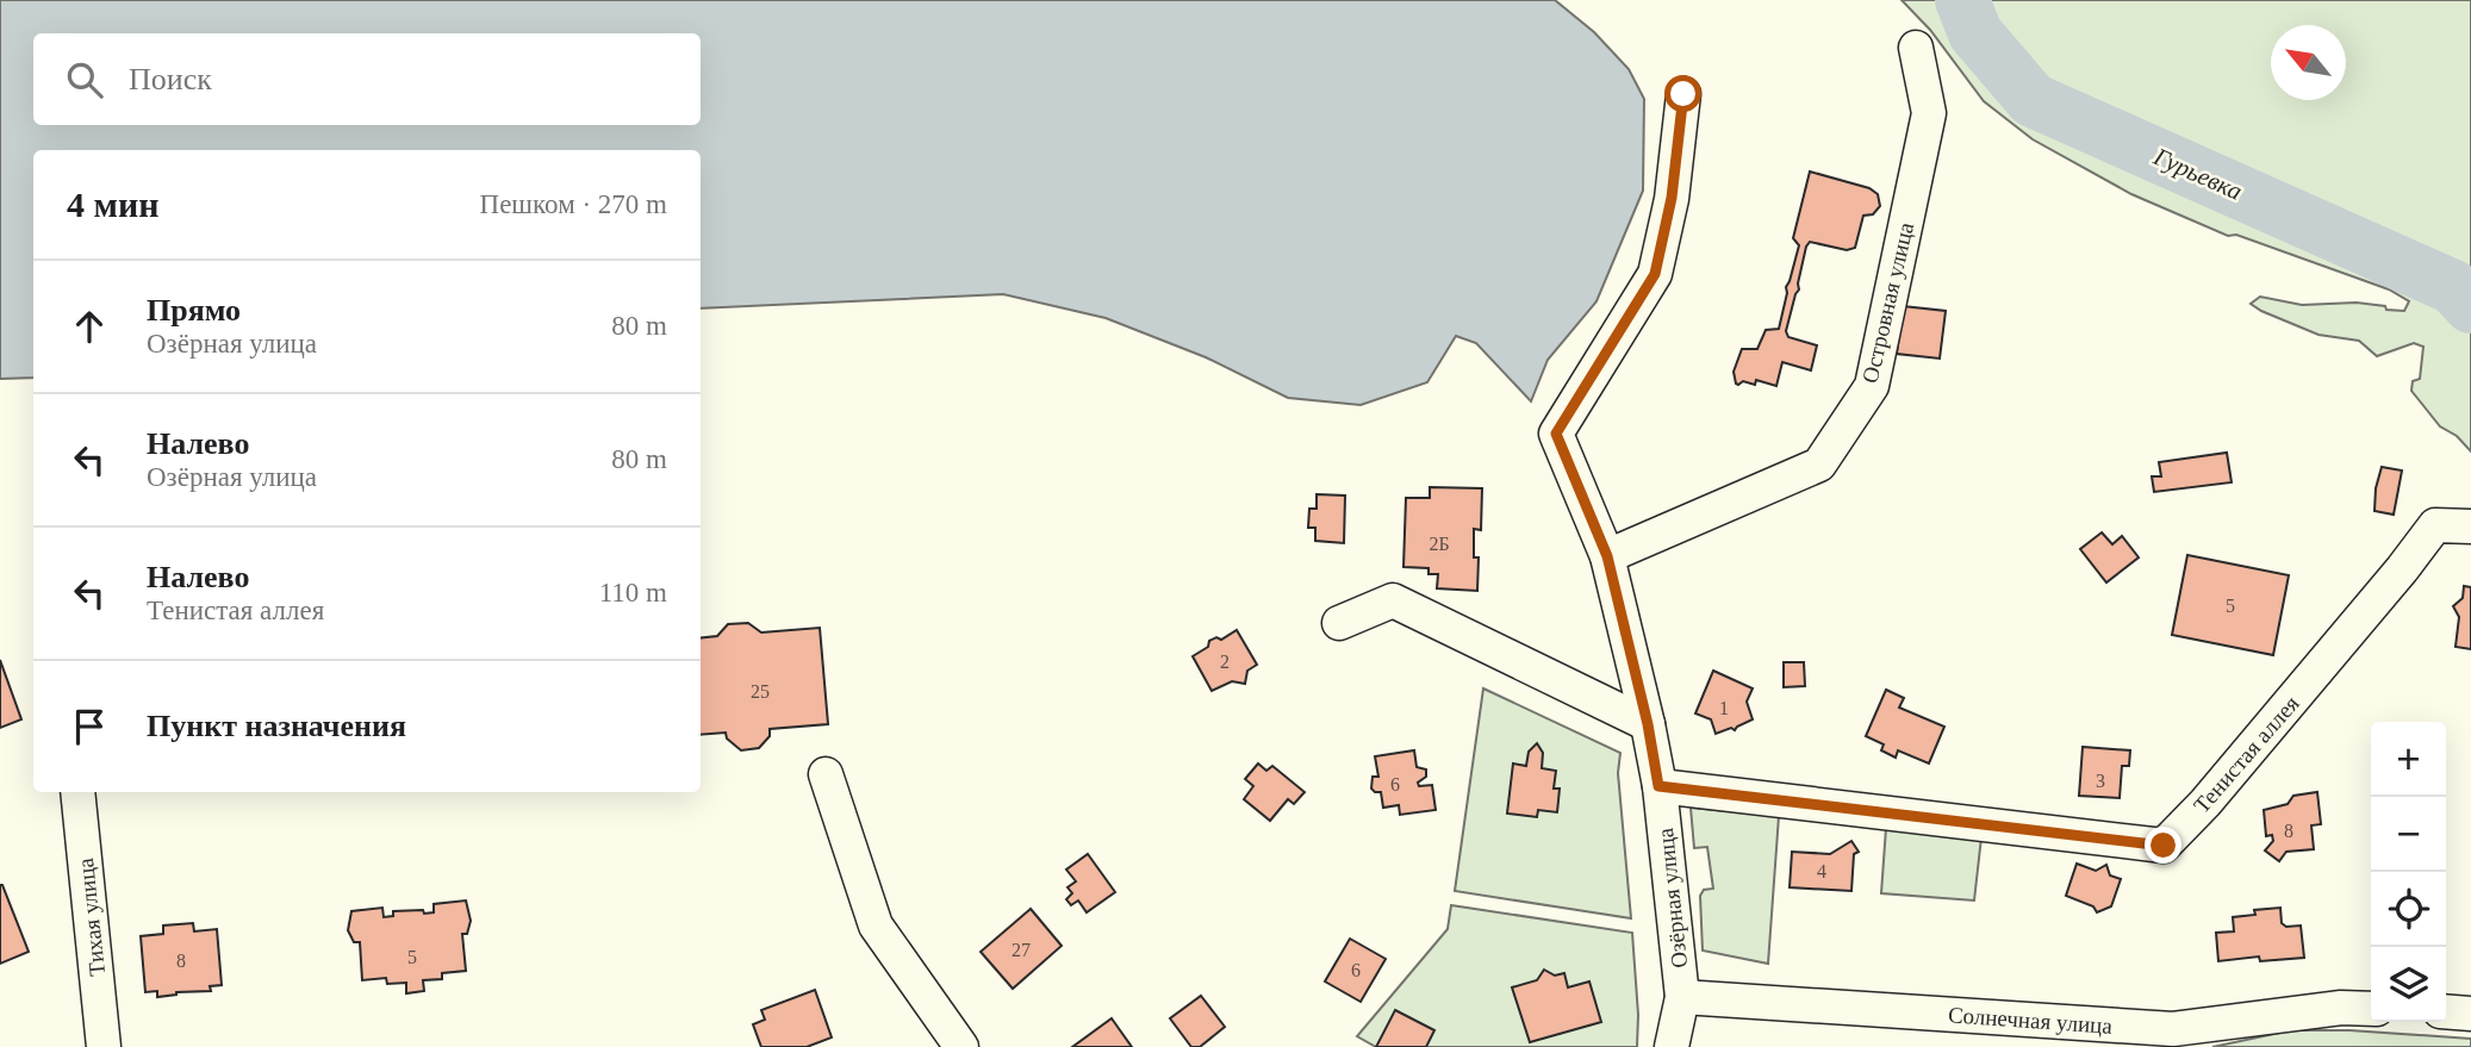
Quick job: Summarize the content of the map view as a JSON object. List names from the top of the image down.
{
  "streets": {
    "street": [
      "Островная улица",
      "Тенистая аллея",
      "Озёрная улица",
      "Тихая улица",
      "Солнечная улица"
    ]
  },
  "crossings": [
    ["Островная улица", "Озёрная улица"],
    ["Тенистая аллея", "Озёрная улица"],
    ["Озёрная улица", "Солнечная улица"]
  ],
  "water": ["Гурьевка"],
  "house_numbers": [
    "2Б",
    "5",
    "2",
    "25",
    "1",
    "3",
    "6",
    "8",
    "4",
    "27",
    "5",
    "8",
    "6"
  ],
  "north": "top left",
  "page": {
    "search": "Поиск",
    "heading": ["4 мин", "Пешком · 270 m"],
    "list": [
      ["Прямо", "Озёрная улица", "80 m"],
      ["Налево", "Озёрная улица", "80 m"],
      ["Налево", "Тенистая аллея", "110 m"],
      "Пункт назначения"
    ],
    "map_buttons": ["+", "−"]
  }
}
